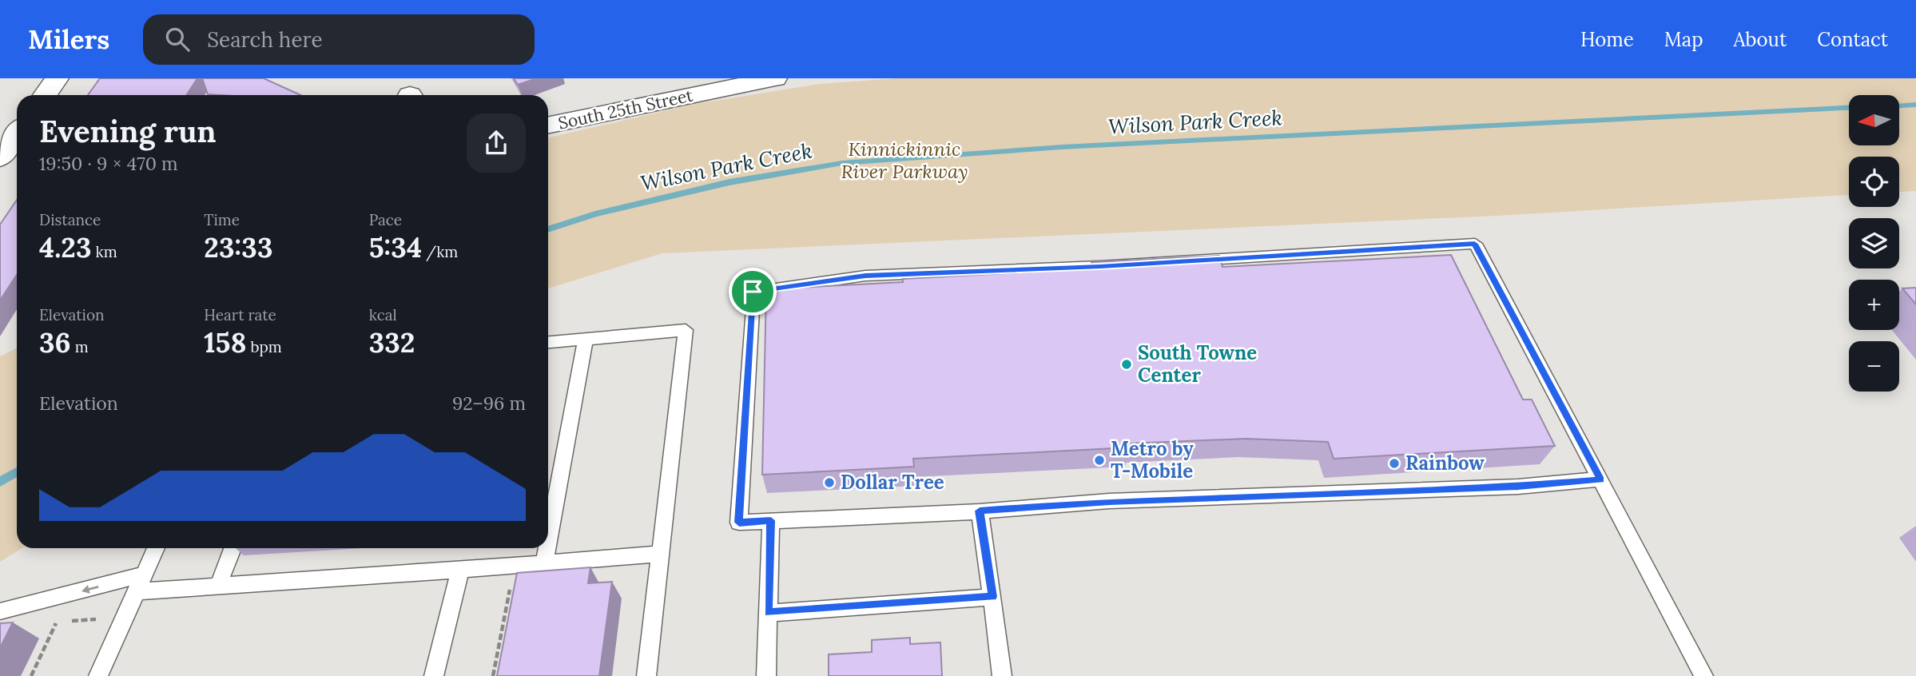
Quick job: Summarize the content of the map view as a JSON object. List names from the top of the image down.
{
  "streets": {
    "street": ["South 25th Street"]
  },
  "water": ["Wilson Park Creek"],
  "parks": ["Kinnickinnic River Parkway"],
  "places": [
    "South Towne Center",
    "Metro by T-Mobile",
    "Rainbow",
    "Dollar Tree"
  ],
  "north": "left",
  "page": {
    "header": "Milers",
    "search": "Search here",
    "nav": [
      "Home",
      "Map",
      "About",
      "Contact"
    ],
    "map_buttons": ["+", "−"],
    "heading": ["Evening run", "19:50 · 9 × 470 m"],
    "stats": [
      ["Distance", "4.23 km"],
      ["Time", "23:33"],
      ["Pace", "5:34 /km"],
      ["Elevation", "36 m"],
      ["Heart rate", "158 bpm"],
      ["kcal", "332"]
    ],
    "chart": ["Elevation", "92–96 m"]
  }
}
